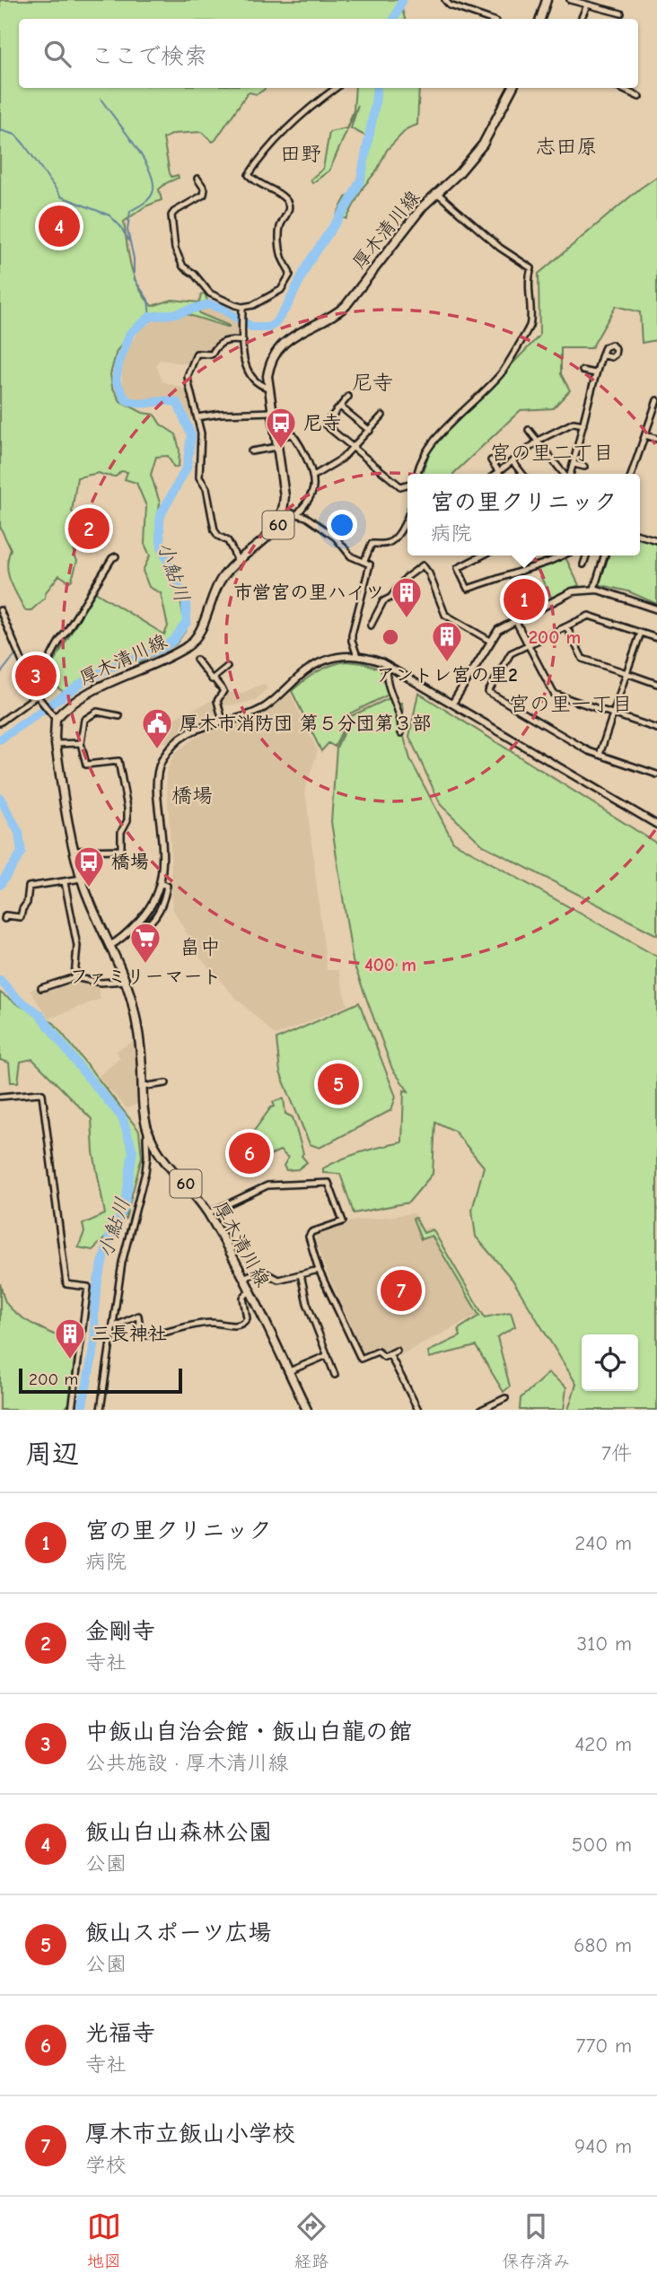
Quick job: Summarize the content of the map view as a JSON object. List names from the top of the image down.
{
  "streets": {
    "main road": ["厚木清川線", "60"]
  },
  "districts": [
    "志田原",
    "田野",
    "尼寺",
    "宮の里二丁目",
    "宮の里一丁目",
    "橋場",
    "畠中"
  ],
  "water": ["小鮎川"],
  "places": {
    "bus stop": ["尼寺", "橋場"],
    "building": ["市営宮の里ハイツ", "アントレ宮の里2", "三長神社"],
    "public building": ["厚木市消防団 第５分団第３部"],
    "supermarket": ["ファミリーマート"]
  },
  "scale_bar": "200 m",
  "page": {
    "search": "ここで検索",
    "pins": [
      "4",
      "2",
      "1",
      "3",
      "5",
      "6",
      "7"
    ],
    "popup": ["宮の里クリニック", "病院"],
    "scale": "200 m",
    "heading": ["周辺", "7件"],
    "list": [
      {
        "mark": "1",
        "name": "宮の里クリニック",
        "note": "病院",
        "value": "240 m"
      },
      {
        "mark": "2",
        "name": "金剛寺",
        "note": "寺社",
        "value": "310 m"
      },
      {
        "mark": "3",
        "name": "中飯山自治会館・飯山白龍の館",
        "note": "公共施設 · 厚木清川線",
        "value": "420 m"
      },
      {
        "mark": "4",
        "name": "飯山白山森林公園",
        "note": "公園",
        "value": "500 m"
      },
      {
        "mark": "5",
        "name": "飯山スポーツ広場",
        "note": "公園",
        "value": "680 m"
      },
      {
        "mark": "6",
        "name": "光福寺",
        "note": "寺社",
        "value": "770 m"
      },
      {
        "mark": "7",
        "name": "厚木市立飯山小学校",
        "note": "学校",
        "value": "940 m"
      }
    ],
    "nav": ["地図", "経路", "保存済み"]
  },
  "rings": ["200 m", "400 m"]
}
